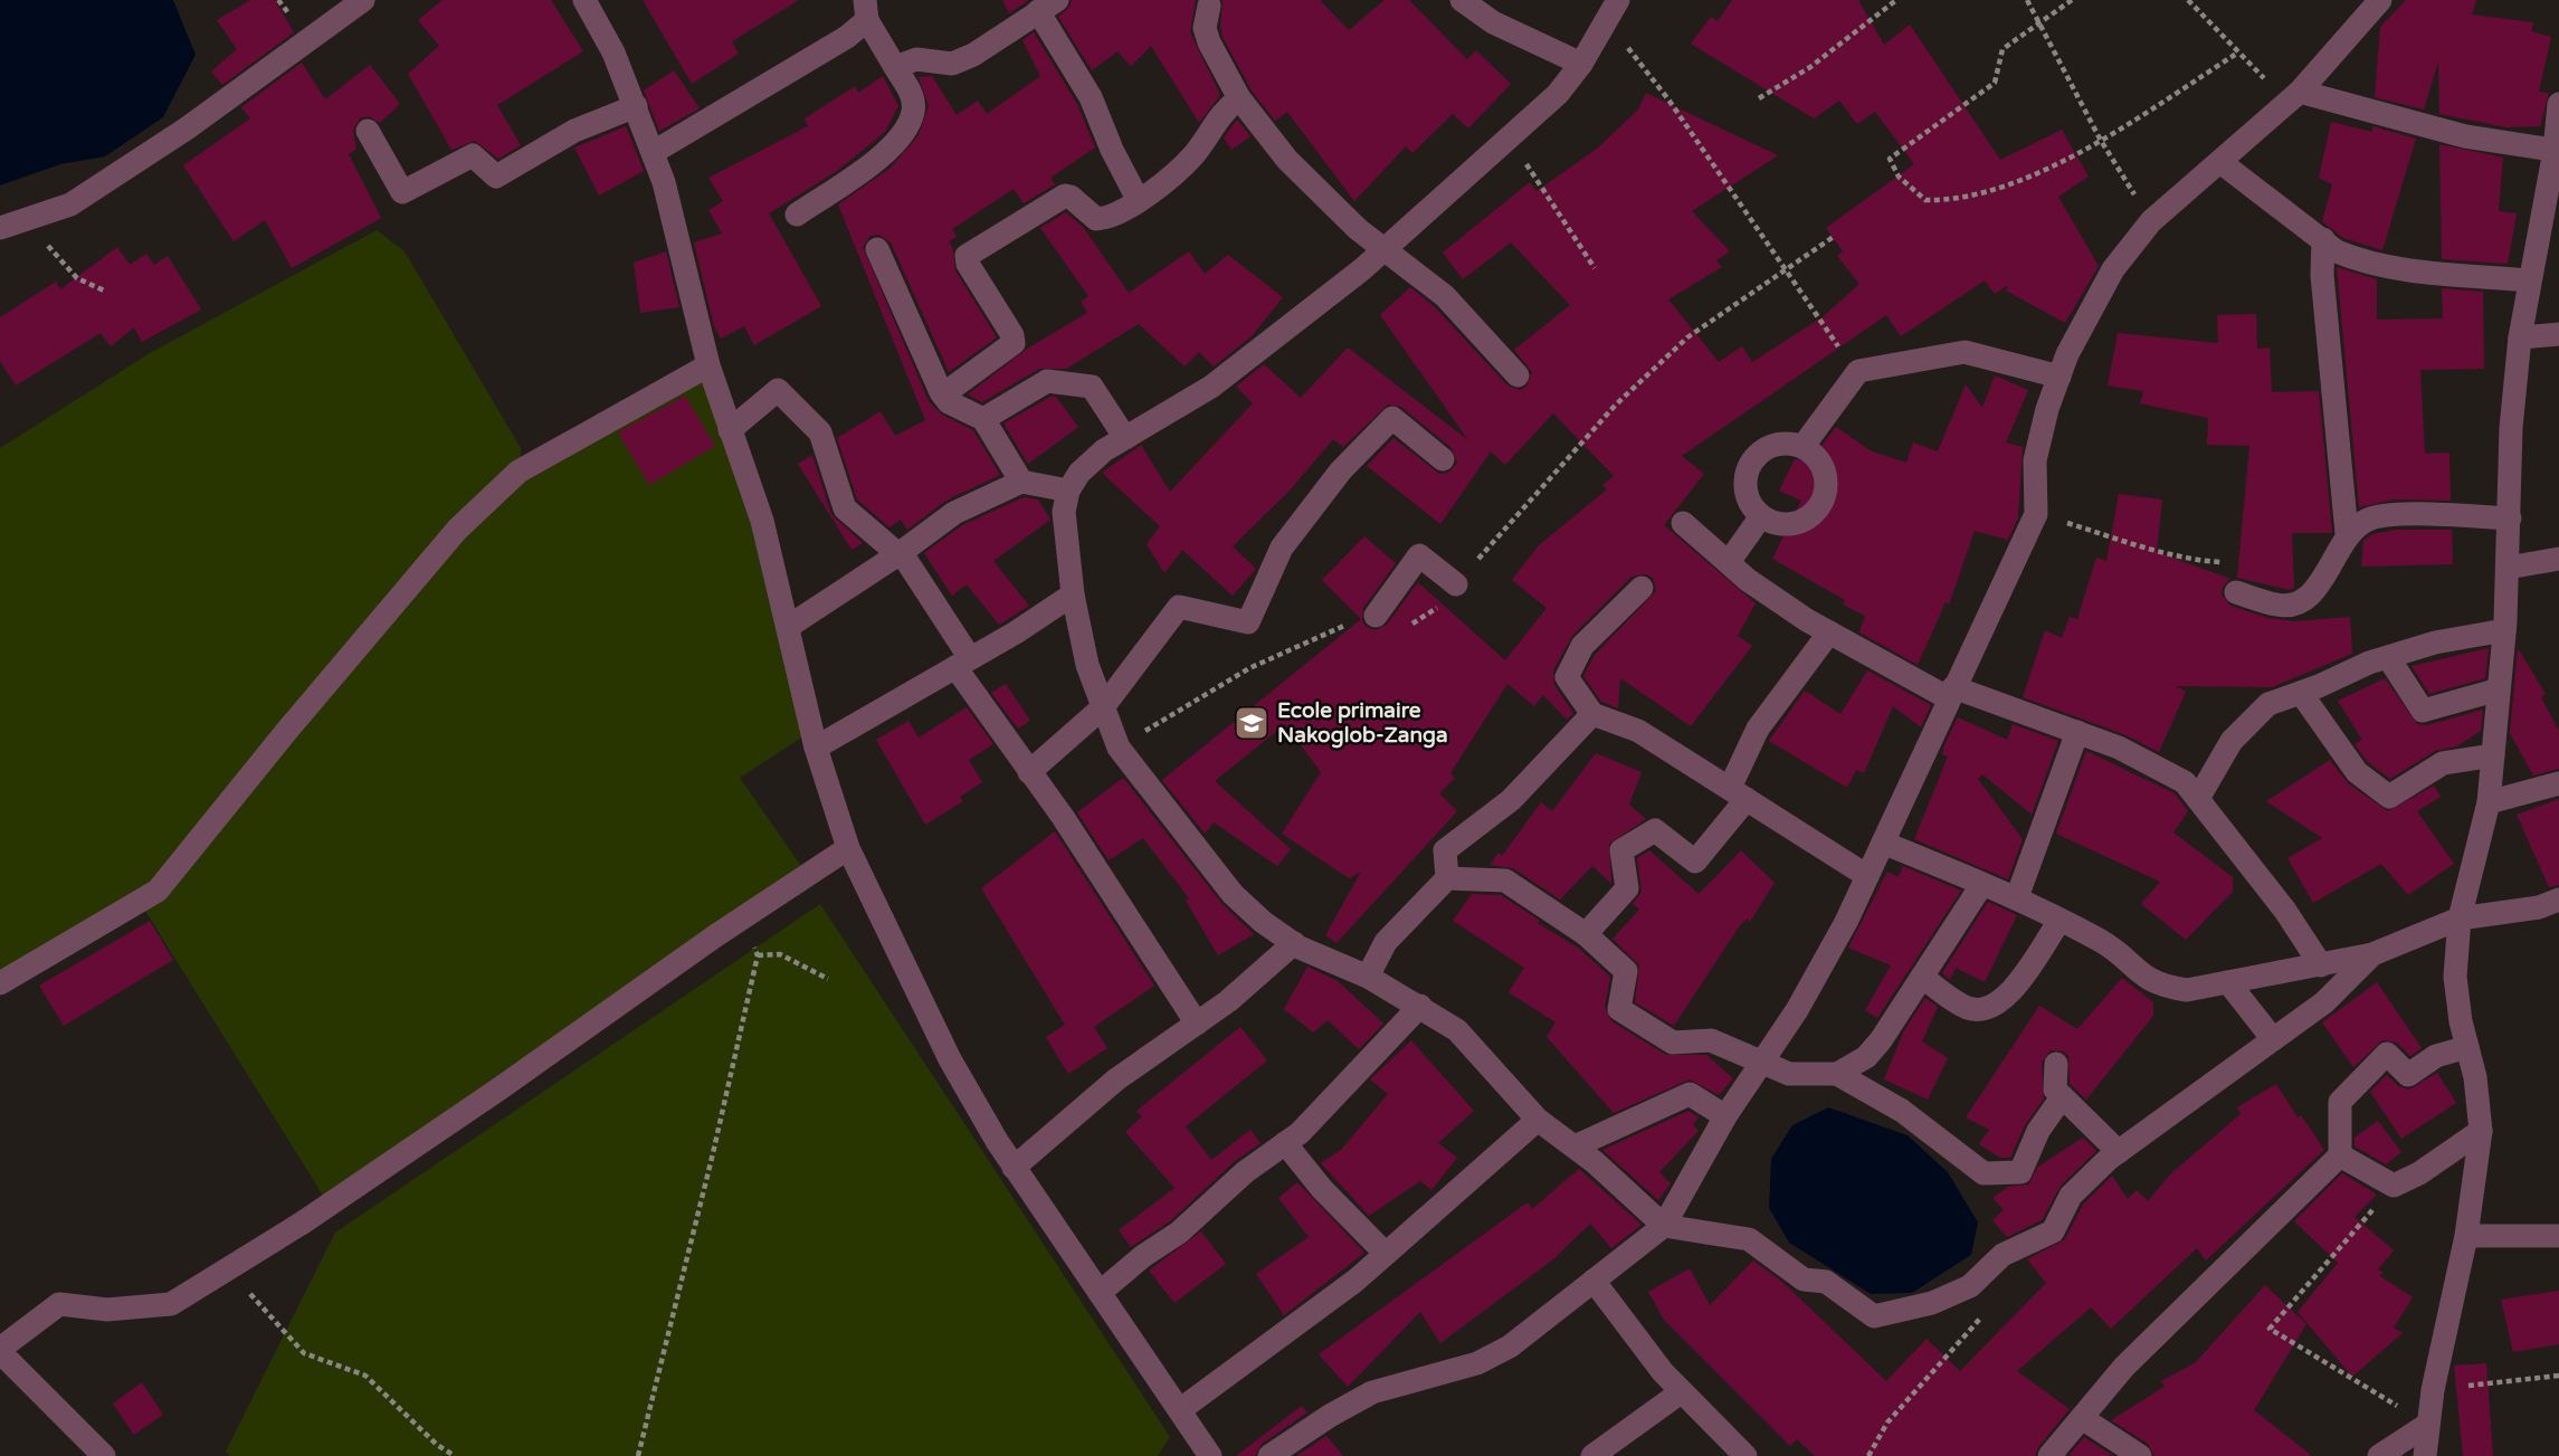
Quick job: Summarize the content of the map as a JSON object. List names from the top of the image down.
{
  "places": {
    "school or university": ["Ecole primaire Nakoglob-Zanga"]
  }
}
